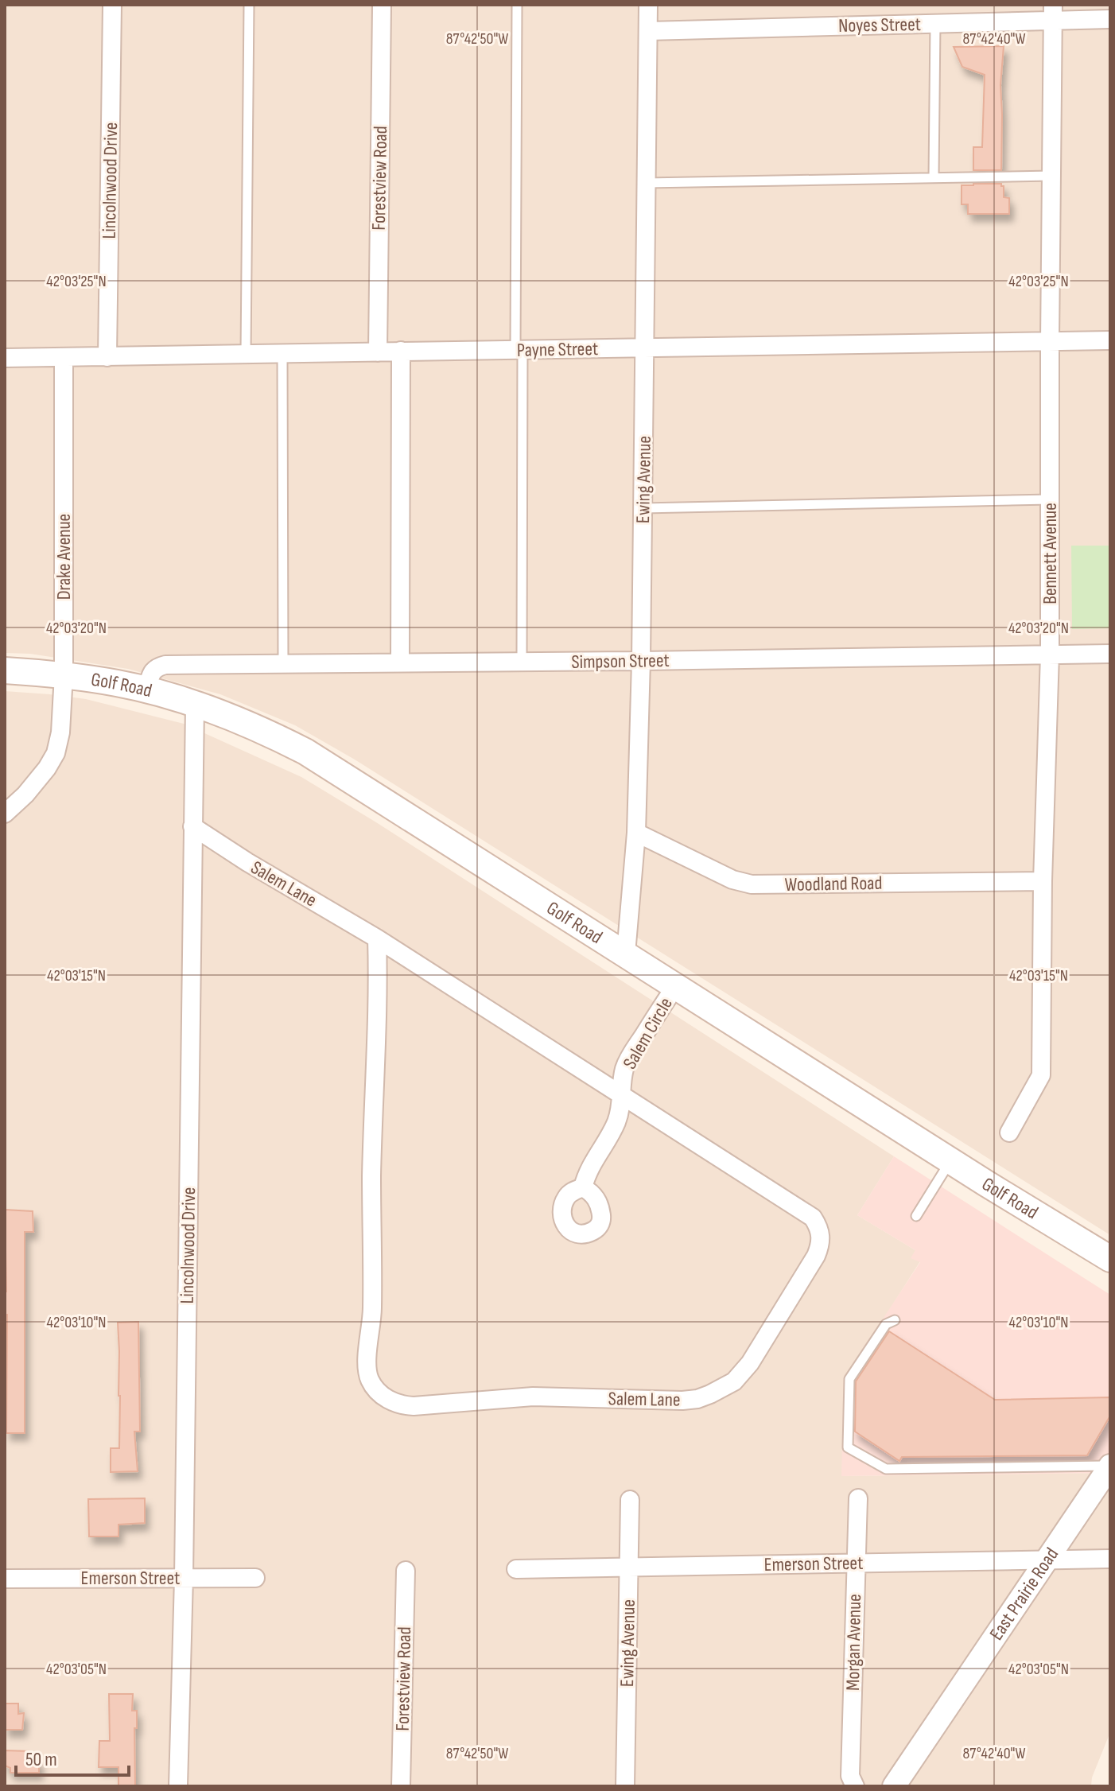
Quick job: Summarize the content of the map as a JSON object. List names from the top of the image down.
{
  "streets": {
    "main road": ["Golf Road"],
    "street": [
      "Noyes Street",
      "Forestview Road",
      "Lincolnwood Drive",
      "Payne Street",
      "Ewing Avenue",
      "Bennett Avenue",
      "Drake Avenue",
      "Simpson Street",
      "Salem Lane",
      "Woodland Road",
      "Salem Circle",
      "Emerson Street",
      "East Prairie Road",
      "Morgan Avenue"
    ]
  },
  "crossings": [
    ["Noyes Street", "Ewing Avenue"],
    ["Noyes Street", "Bennett Avenue"],
    ["Forestview Road", "Payne Street"],
    ["Lincolnwood Drive", "Payne Street"],
    ["Lincolnwood Drive", "Golf Road"],
    ["Lincolnwood Drive", "Salem Lane"],
    ["Lincolnwood Drive", "Emerson Street"],
    ["Payne Street", "Ewing Avenue"],
    ["Payne Street", "Bennett Avenue"],
    ["Payne Street", "Drake Avenue"],
    ["Ewing Avenue", "Simpson Street"],
    ["Ewing Avenue", "Golf Road"],
    ["Ewing Avenue", "Woodland Road"],
    ["Ewing Avenue", "Emerson Street"],
    ["Bennett Avenue", "Simpson Street"],
    ["Bennett Avenue", "Woodland Road"],
    ["Drake Avenue", "Golf Road"],
    ["Simpson Street", "Golf Road"],
    ["Golf Road", "Salem Circle"],
    ["Salem Lane", "Salem Circle"],
    ["Emerson Street", "East Prairie Road"],
    ["Emerson Street", "Morgan Avenue"]
  ],
  "scale_bar": "50 m",
  "coordinates": [
    "87°42'50\"W",
    "87°42'40\"W",
    "42°03'25\"N",
    "42°03'20\"N",
    "42°03'15\"N",
    "42°03'10\"N",
    "42°03'05\"N"
  ]
}
